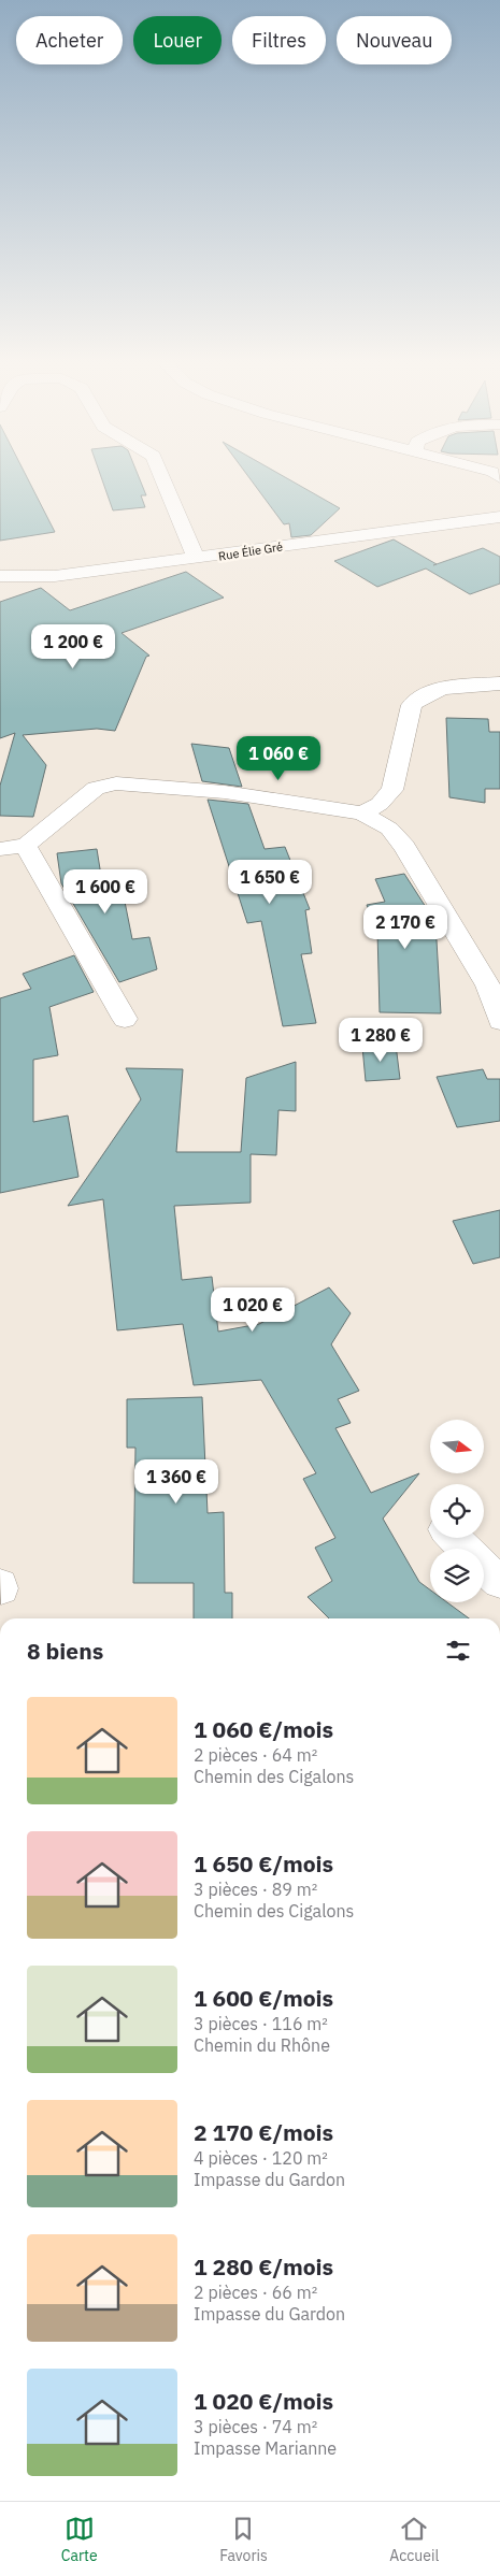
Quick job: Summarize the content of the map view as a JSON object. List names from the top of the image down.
{
  "streets": {
    "street": ["Rue Élie Gré"]
  },
  "north": "right",
  "page": {
    "chip": [
      "Acheter",
      "Louer",
      "Filtres",
      "Nouveau"
    ],
    "price": [
      "1 200 €",
      "1 060 €",
      "1 650 €",
      "1 600 €",
      "2 170 €",
      "1 280 €",
      "1 020 €",
      "1 360 €"
    ],
    "heading": "8 biens",
    "list": [
      {
        "name": "1 060 €/mois",
        "note": "2 pièces · 64 m² · Chemin des Cigalons"
      },
      {
        "name": "1 650 €/mois",
        "note": "3 pièces · 89 m² · Chemin des Cigalons"
      },
      {
        "name": "1 600 €/mois",
        "note": "3 pièces · 116 m² · Chemin du Rhône"
      },
      {
        "name": "2 170 €/mois",
        "note": "4 pièces · 120 m² · Impasse du Gardon"
      },
      {
        "name": "1 280 €/mois",
        "note": "2 pièces · 66 m² · Impasse du Gardon"
      },
      {
        "name": "1 020 €/mois",
        "note": "3 pièces · 74 m² · Impasse Marianne"
      }
    ],
    "tabs": ["Carte", "Favoris", "Accueil"]
  }
}
